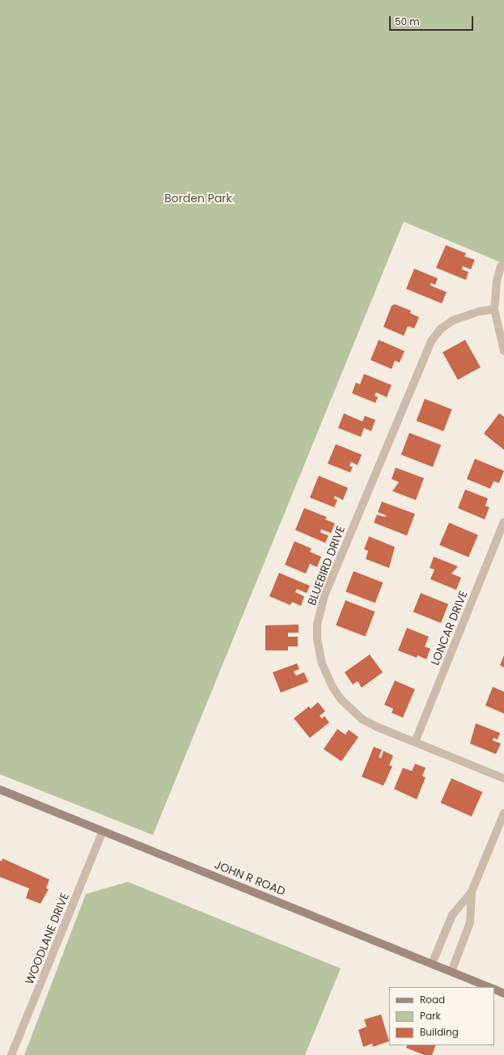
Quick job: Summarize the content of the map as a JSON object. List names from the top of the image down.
{
  "streets": {
    "main road": ["JOHN R ROAD"],
    "street": ["BLUEBIRD DRIVE", "LONCAR DRIVE", "WOODLANE DRIVE"]
  },
  "crossings": [
    ["BLUEBIRD DRIVE", "LONCAR DRIVE"],
    ["JOHN R ROAD", "WOODLANE DRIVE"]
  ],
  "parks": ["Borden Park"],
  "legend": ["Road", "Park", "Building"],
  "scale_bar": "50 m"
}
